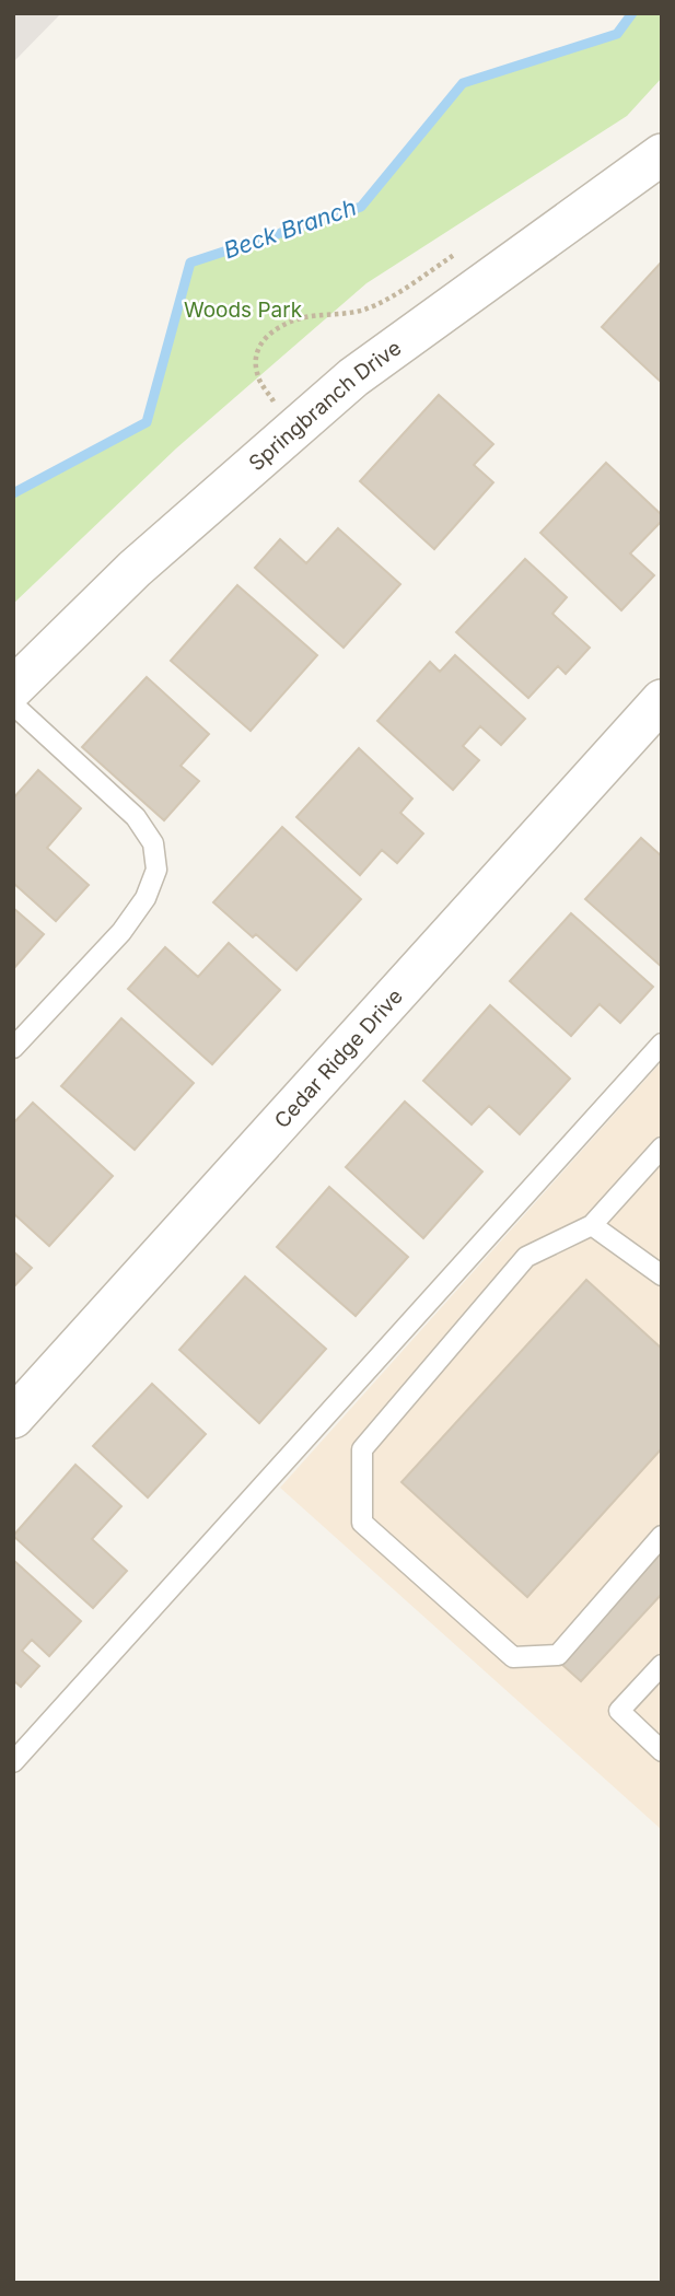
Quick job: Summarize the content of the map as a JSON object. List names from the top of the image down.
{
  "streets": {
    "street": ["Springbranch Drive", "Cedar Ridge Drive"]
  },
  "water": ["Beck Branch"],
  "parks": ["Woods Park"]
}
